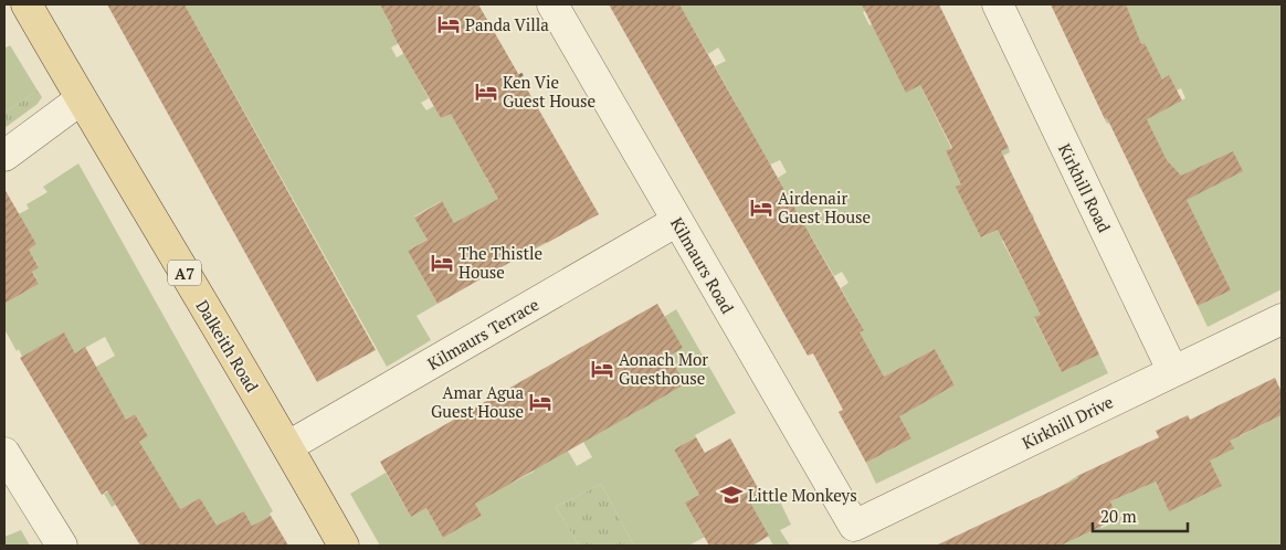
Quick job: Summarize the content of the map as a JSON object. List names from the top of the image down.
{
  "streets": {
    "main road": ["A7", "Dalkeith Road"],
    "street": [
      "Kirkhill Road",
      "Kilmaurs Road",
      "Kilmaurs Terrace",
      "Kirkhill Drive"
    ]
  },
  "crossings": [
    ["Kirkhill Road", "Kirkhill Drive"],
    ["Kilmaurs Road", "Kilmaurs Terrace"],
    ["Kilmaurs Road", "Kirkhill Drive"],
    ["Kilmaurs Terrace", "Dalkeith Road"]
  ],
  "places": {
    "hotel": [
      "Panda Villa",
      "Ken Vie Guest House",
      "Airdenair Guest House",
      "The Thistle House",
      "Aonach Mor Guesthouse",
      "Amar Agua Guest House"
    ],
    "school or university": ["Little Monkeys"]
  },
  "scale_bar": "20 m"
}
